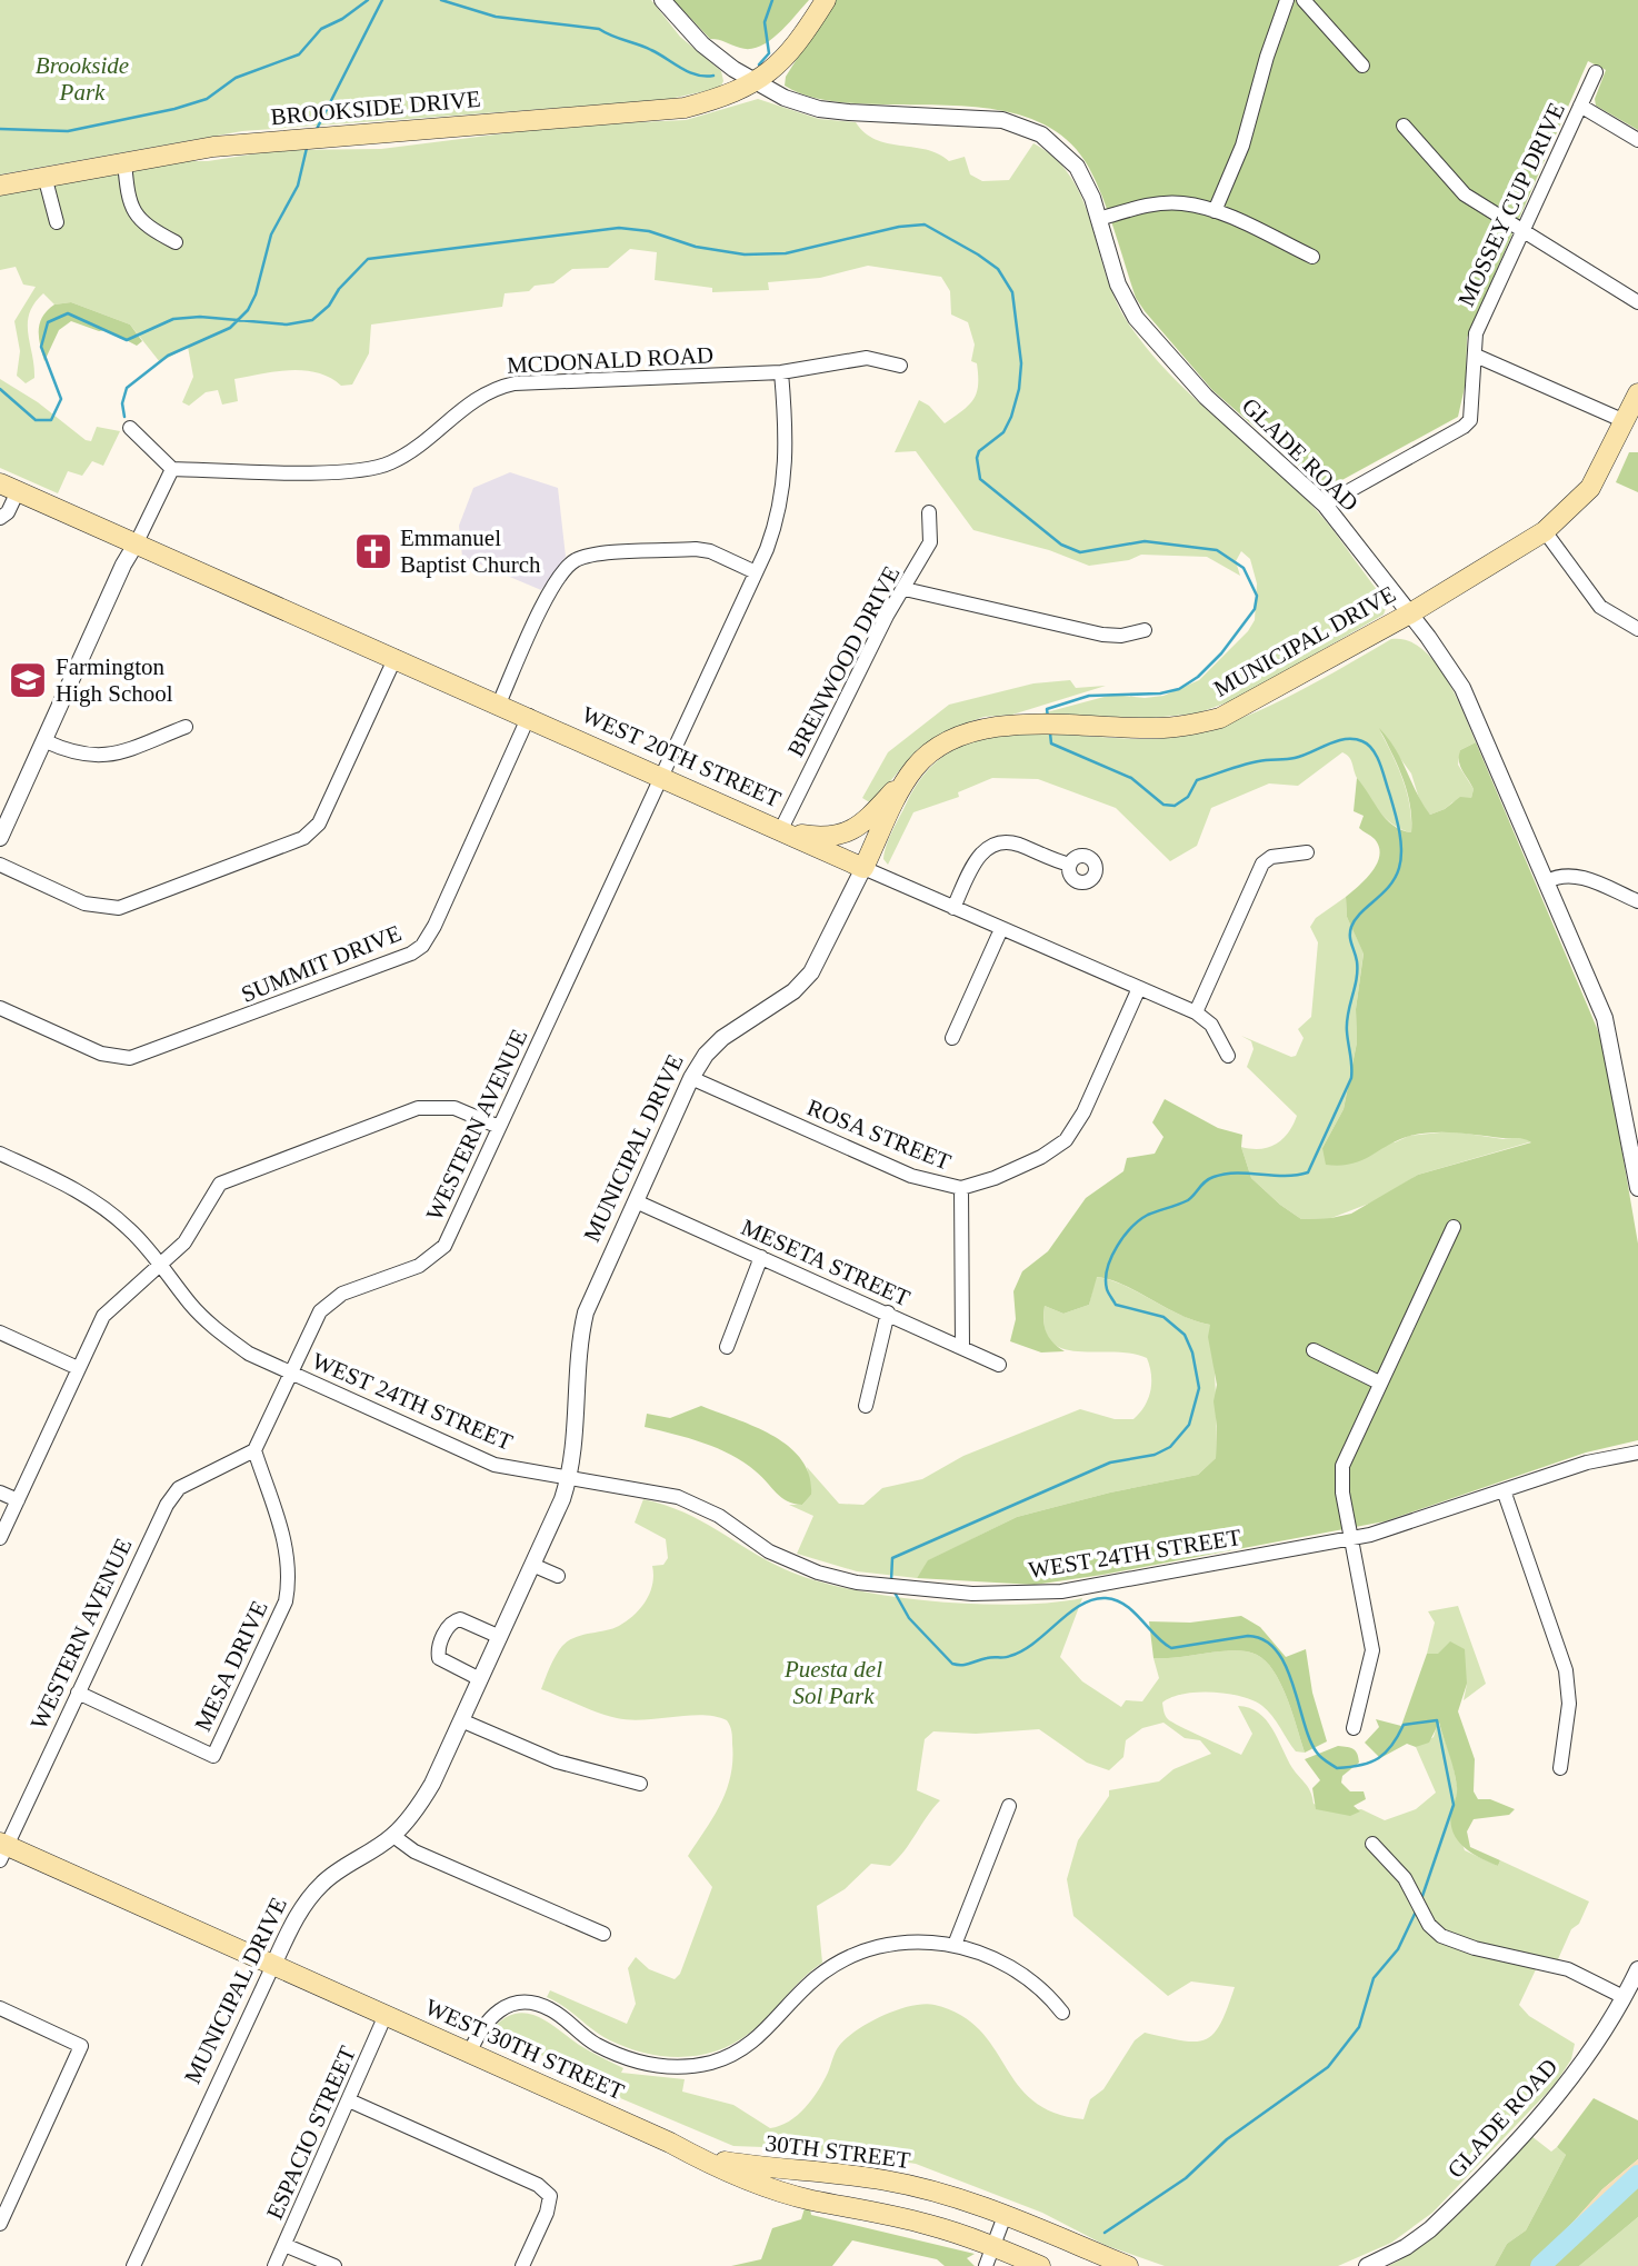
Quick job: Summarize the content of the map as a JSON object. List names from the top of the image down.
{
  "streets": {
    "main road": [
      "BROOKSIDE DRIVE",
      "MUNICIPAL DRIVE",
      "WEST 20TH STREET",
      "WEST 30TH STREET",
      "30TH STREET"
    ],
    "street": [
      "MOSSEY CUP DRIVE",
      "MCDONALD ROAD",
      "GLADE ROAD",
      "BRENWOOD DRIVE",
      "SUMMIT DRIVE",
      "WESTERN AVENUE",
      "ROSA STREET",
      "MESETA STREET",
      "WEST 24TH STREET",
      "MESA DRIVE",
      "ESPACIO STREET"
    ]
  },
  "crossings": [
    ["BROOKSIDE DRIVE", "GLADE ROAD"],
    ["MOSSEY CUP DRIVE", "GLADE ROAD"],
    ["MCDONALD ROAD", "WESTERN AVENUE"],
    ["GLADE ROAD", "MUNICIPAL DRIVE"],
    ["MUNICIPAL DRIVE", "WEST 20TH STREET"],
    ["MUNICIPAL DRIVE", "ROSA STREET"],
    ["MUNICIPAL DRIVE", "MESETA STREET"],
    ["MUNICIPAL DRIVE", "WEST 24TH STREET"],
    ["MUNICIPAL DRIVE", "WEST 30TH STREET"],
    ["BRENWOOD DRIVE", "WEST 20TH STREET"],
    ["WEST 20TH STREET", "SUMMIT DRIVE"],
    ["WEST 20TH STREET", "WESTERN AVENUE"],
    ["WEST 20TH STREET", "ROSA STREET"],
    ["WESTERN AVENUE", "WEST 24TH STREET"],
    ["WESTERN AVENUE", "MESA DRIVE"],
    ["WESTERN AVENUE", "WEST 30TH STREET"],
    ["WEST 30TH STREET", "ESPACIO STREET"],
    ["WEST 30TH STREET", "30TH STREET"]
  ],
  "parks": ["Brookside Park", "Puesta del Sol Park"],
  "places": {
    "church": ["Emmanuel Baptist Church"],
    "school or university": ["Farmington High School"]
  }
}
